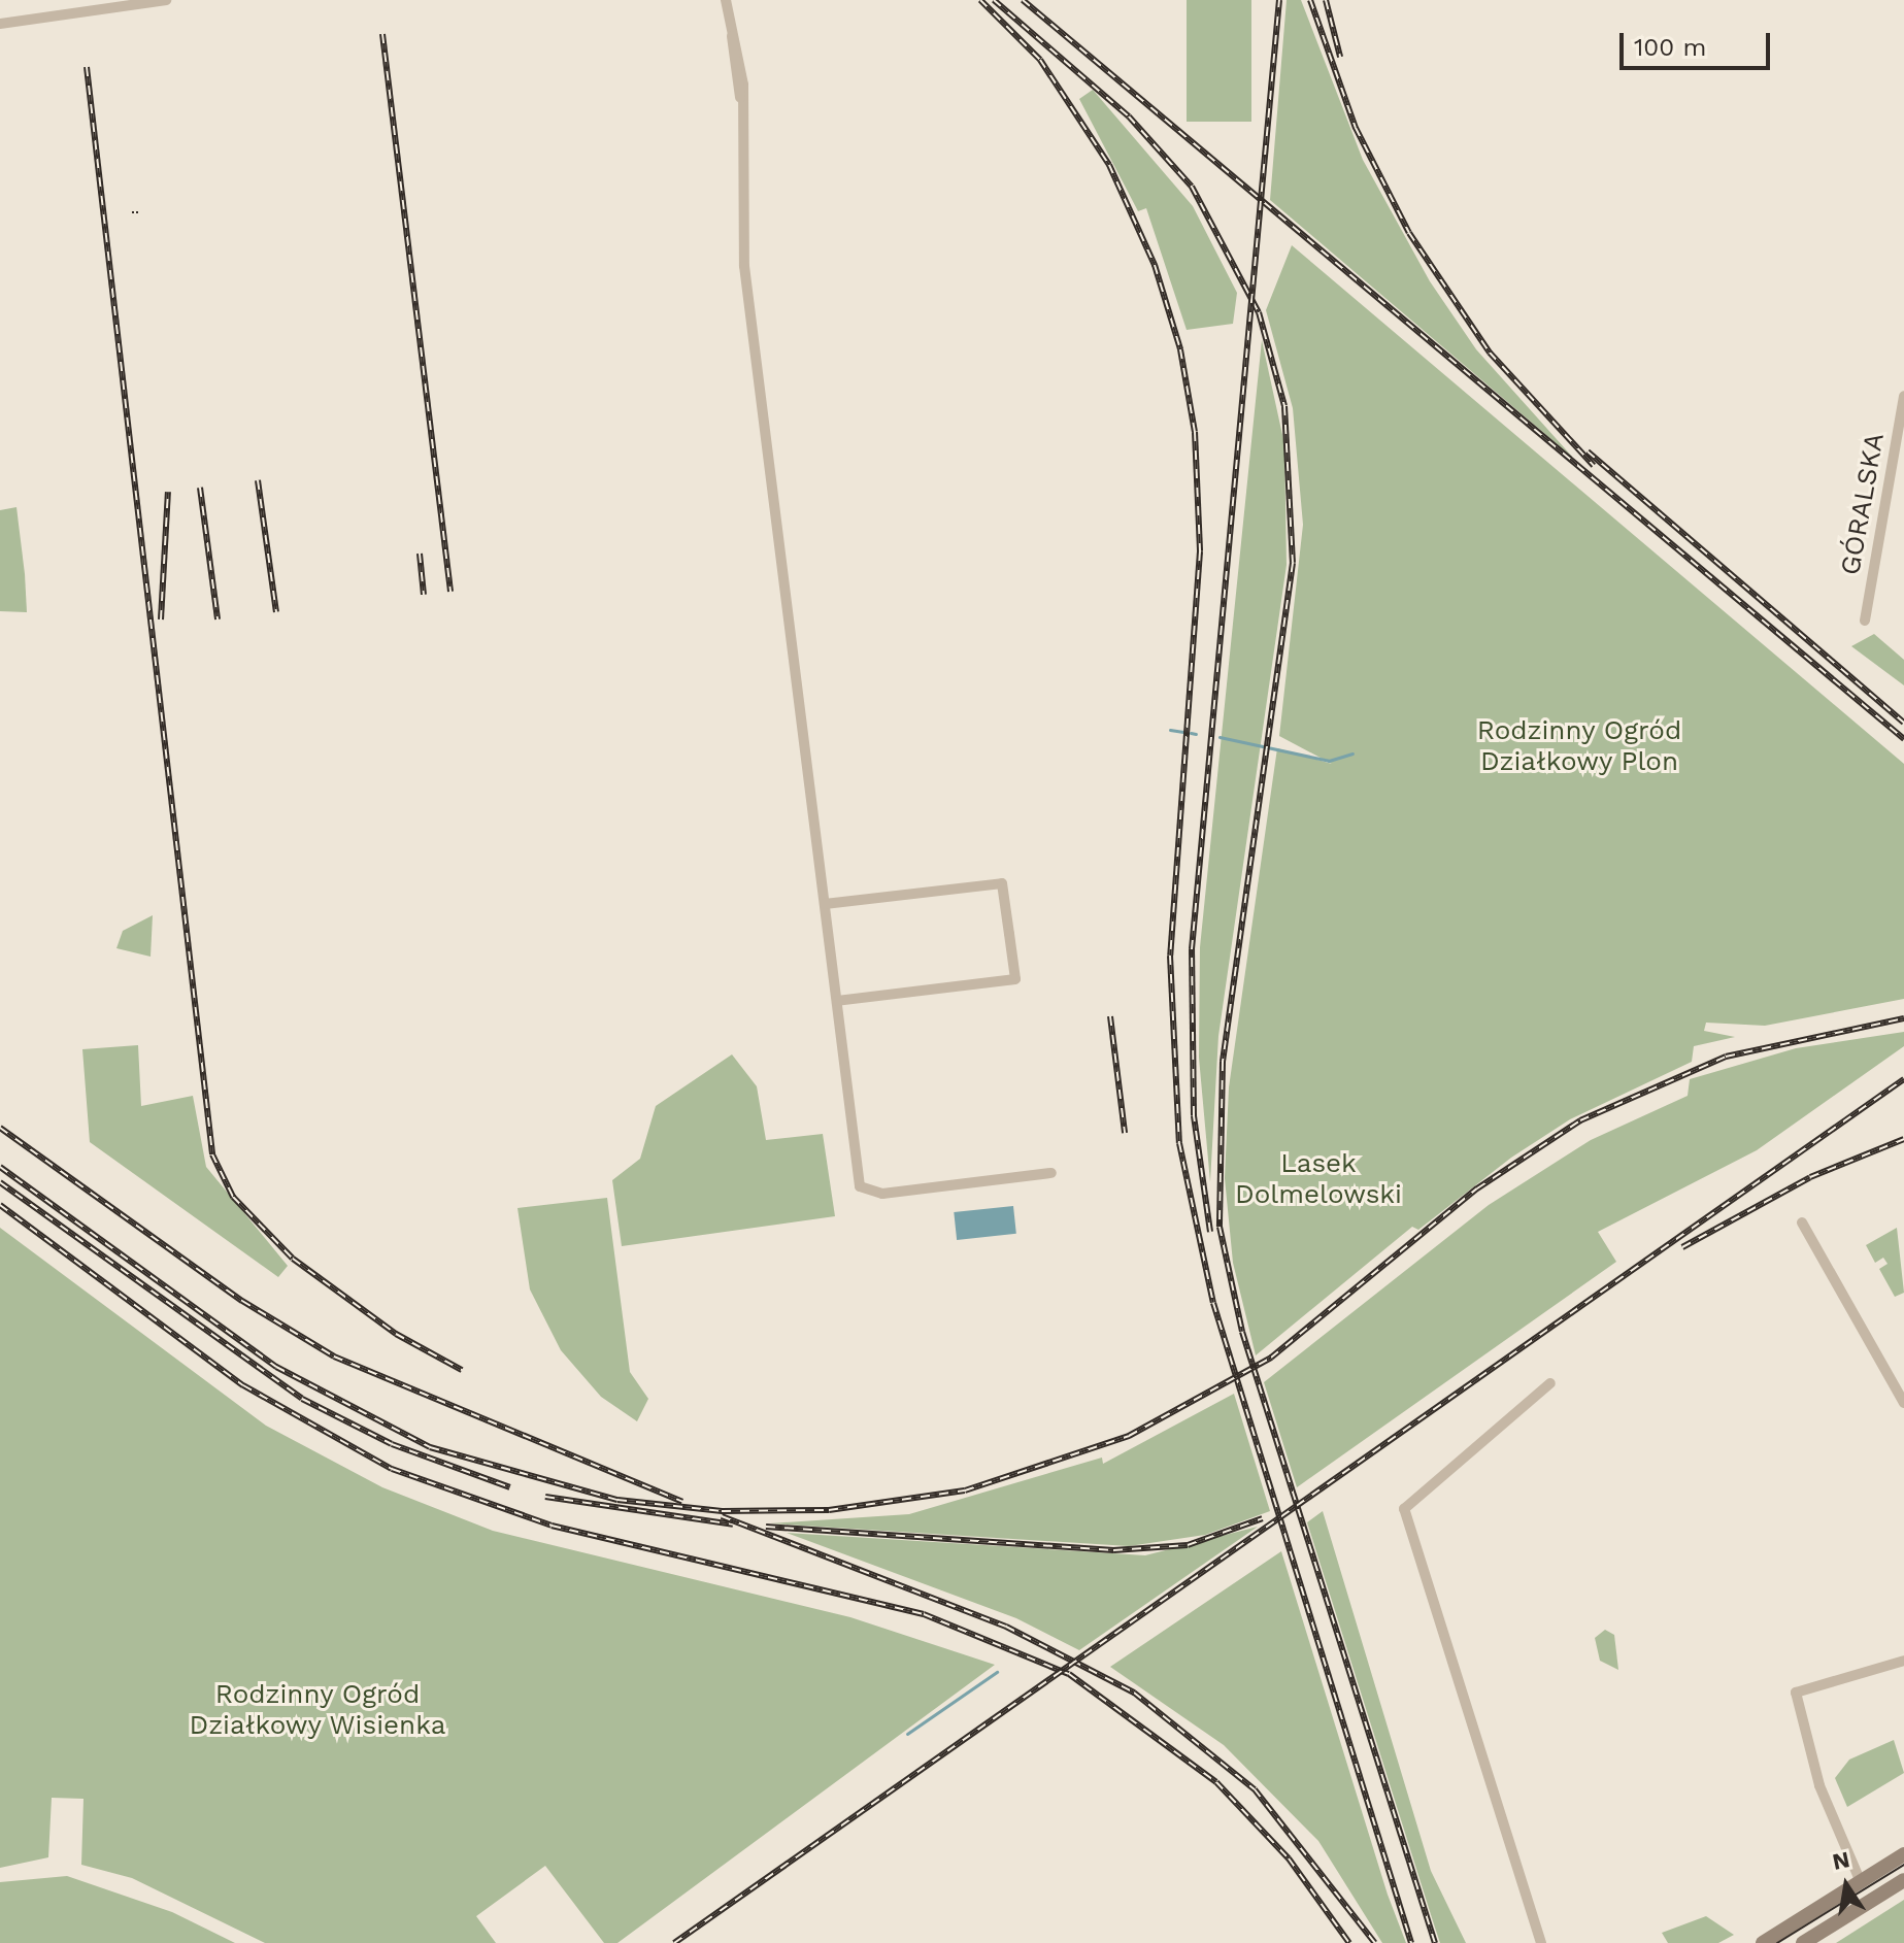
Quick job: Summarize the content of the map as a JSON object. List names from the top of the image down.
{
  "streets": {
    "street": ["GÓRALSKA"]
  },
  "parks": ["Rodzinny Ogród Działkowy Plon", "Lasek Dolmelowski", "Rodzinny Ogród Działkowy Wisienka"],
  "scale_bar": "100 m",
  "north": "top"
}
